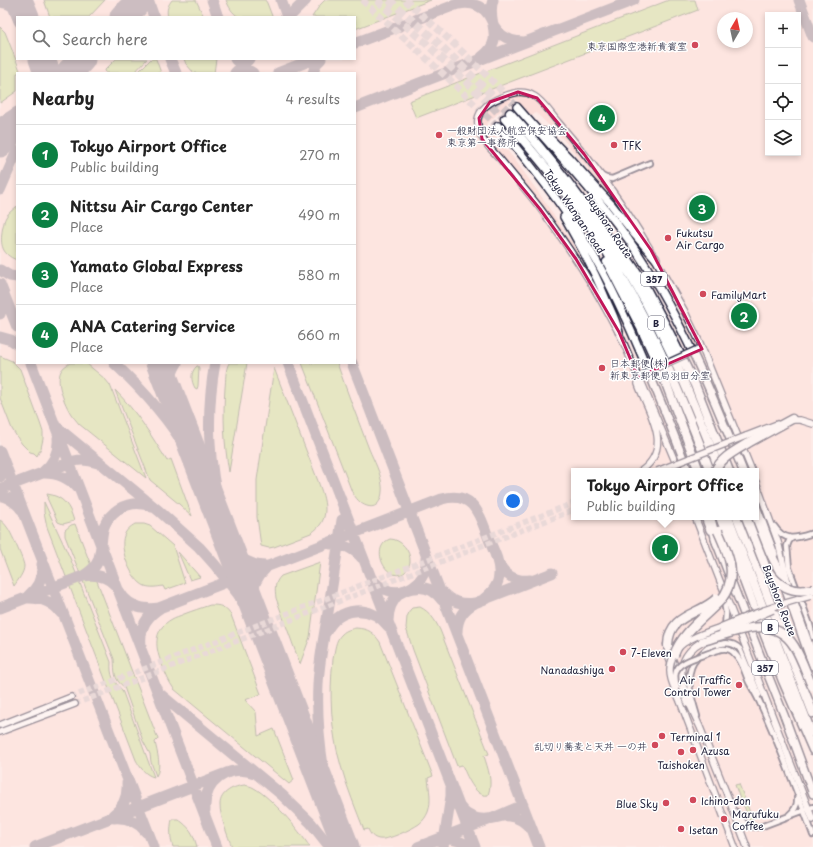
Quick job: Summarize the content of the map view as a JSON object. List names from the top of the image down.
{
  "streets": {
    "highway": [
      "Tokyo Wangan Road",
      "Bayshore Route",
      "357",
      "B"
    ]
  },
  "crossings": [
    ["Tokyo Wangan Road", "Bayshore Route"]
  ],
  "places": [
    "東京国際空港新貴賓室",
    "一般財団法人航空保安協会 東京第一事務所",
    "TFK",
    "Fukutsu Air Cargo",
    "FamilyMart",
    "日本郵便(株) 新東京郵便局羽田分室",
    "7-Eleven",
    "Nanadashiya",
    "Air Traffic Control Tower",
    "Terminal 1",
    "乱切り蕎麦と天丼 一の井",
    "Azusa",
    "Taishoken",
    "Ichino-don",
    "Blue Sky",
    "Marufuku Coffee",
    "Isetan"
  ],
  "north": "top",
  "page": {
    "map_buttons": ["+", "−"],
    "search": "Search here",
    "heading": ["Nearby", "4 results"],
    "pins": [
      "4",
      "3",
      "2",
      "1"
    ],
    "list": [
      {
        "mark": "1",
        "name": "Tokyo Airport Office",
        "note": "Public building",
        "value": "270 m"
      },
      {
        "mark": "2",
        "name": "Nittsu Air Cargo Center",
        "note": "Place",
        "value": "490 m"
      },
      {
        "mark": "3",
        "name": "Yamato Global Express",
        "note": "Place",
        "value": "580 m"
      },
      {
        "mark": "4",
        "name": "ANA Catering Service",
        "note": "Place",
        "value": "660 m"
      }
    ],
    "popup": ["Tokyo Airport Office", "Public building"]
  }
}
